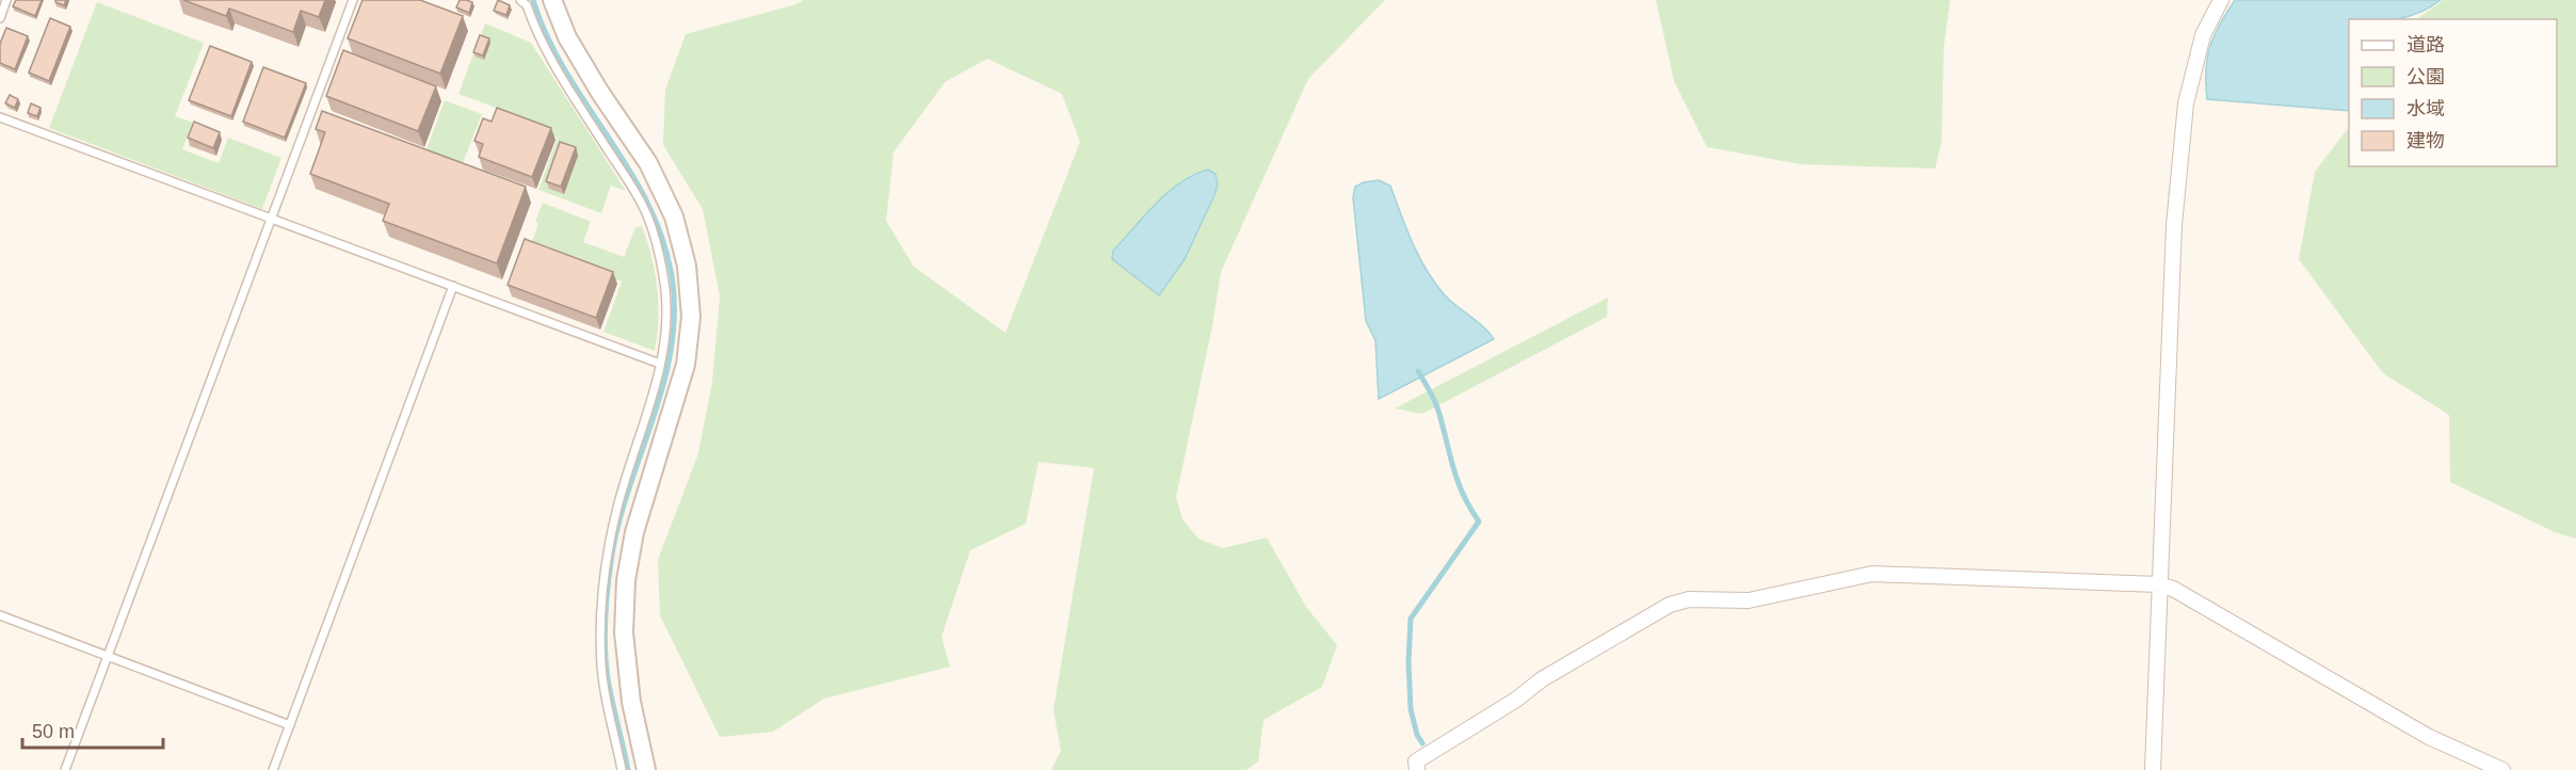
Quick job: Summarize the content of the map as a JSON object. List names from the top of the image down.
{
  "legend": [
    "道路",
    "公園",
    "水域",
    "建物"
  ],
  "scale_bar": "50 m"
}
